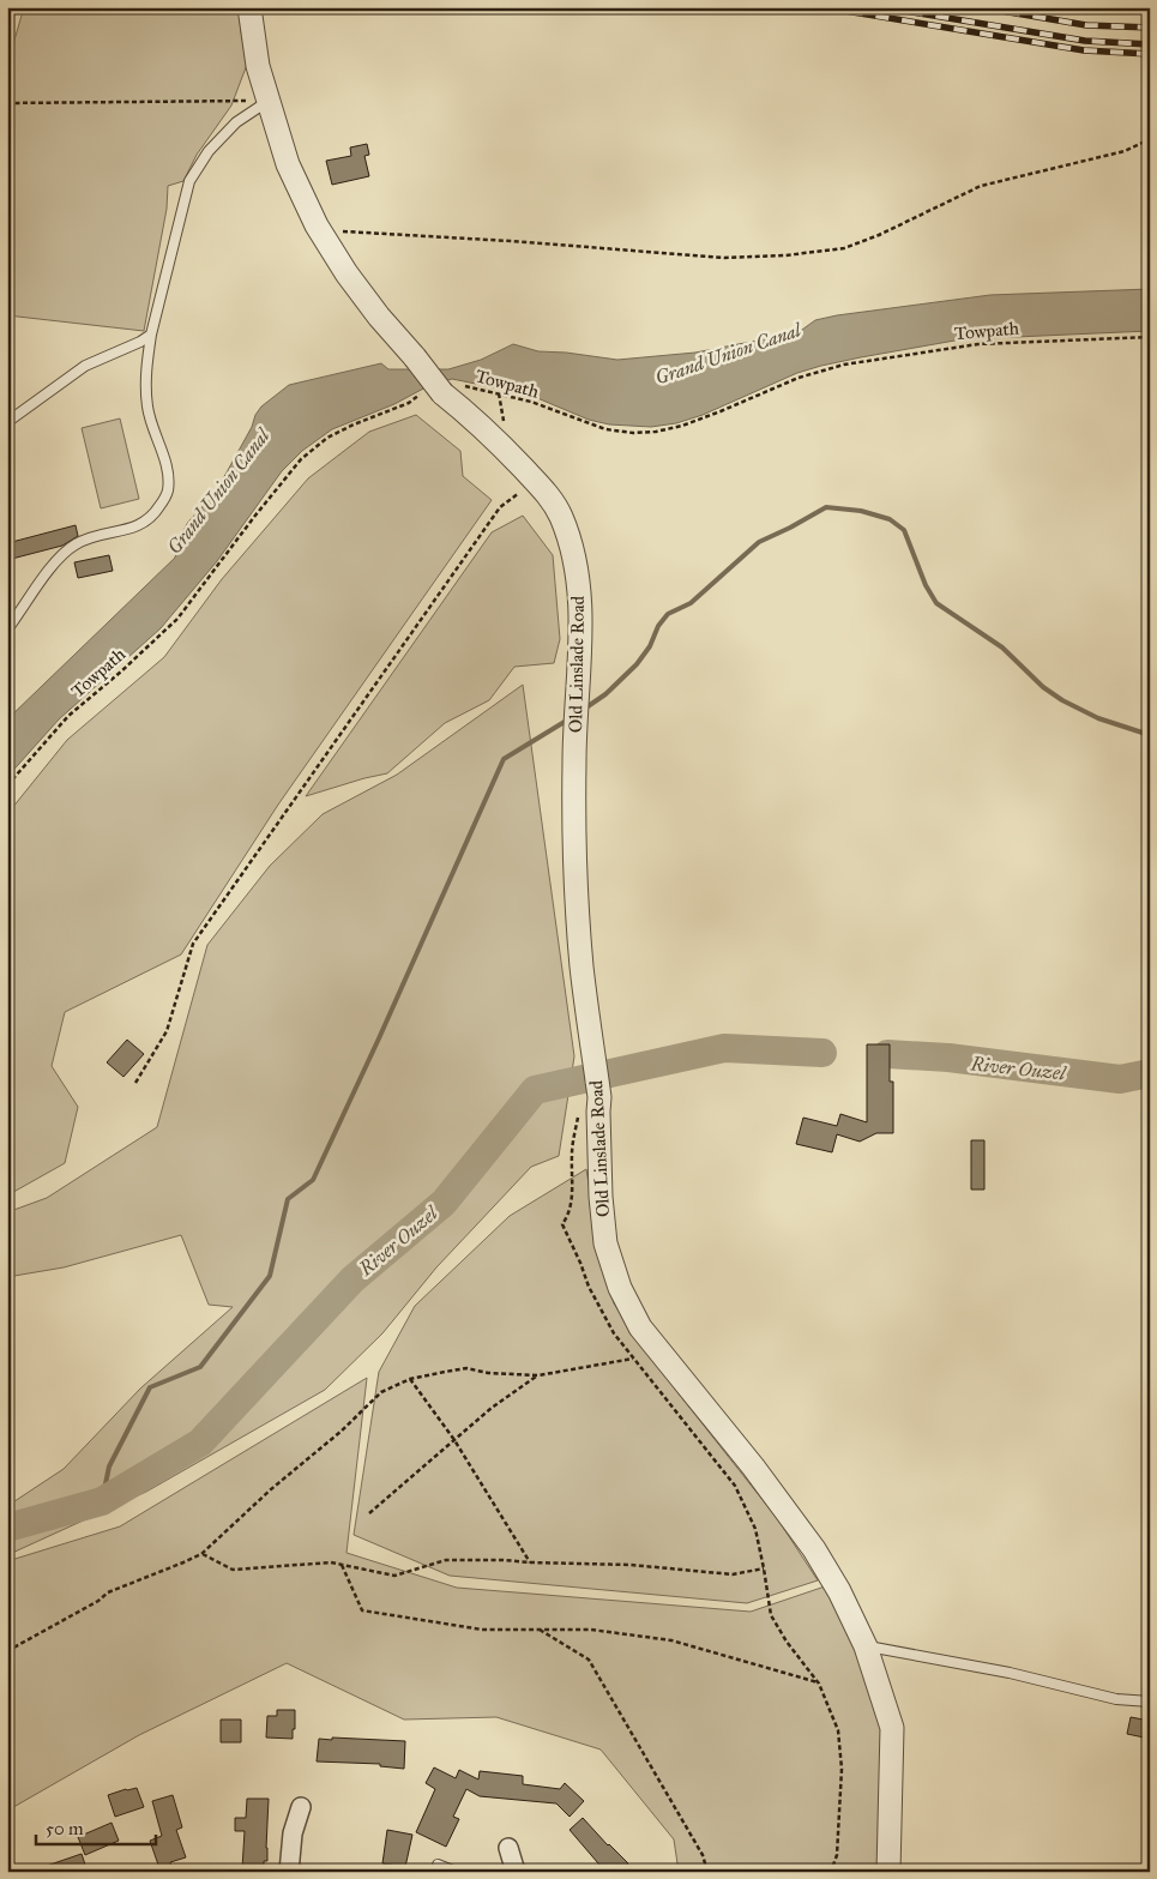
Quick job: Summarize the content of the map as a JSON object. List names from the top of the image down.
{
  "streets": {
    "street": ["Old Linslade Road"],
    "path": ["Towpath"]
  },
  "crossings": [
    ["Towpath", "Old Linslade Road"]
  ],
  "water": ["Grand Union Canal", "River Ouzel"],
  "scale_bar": "50 m"
}
